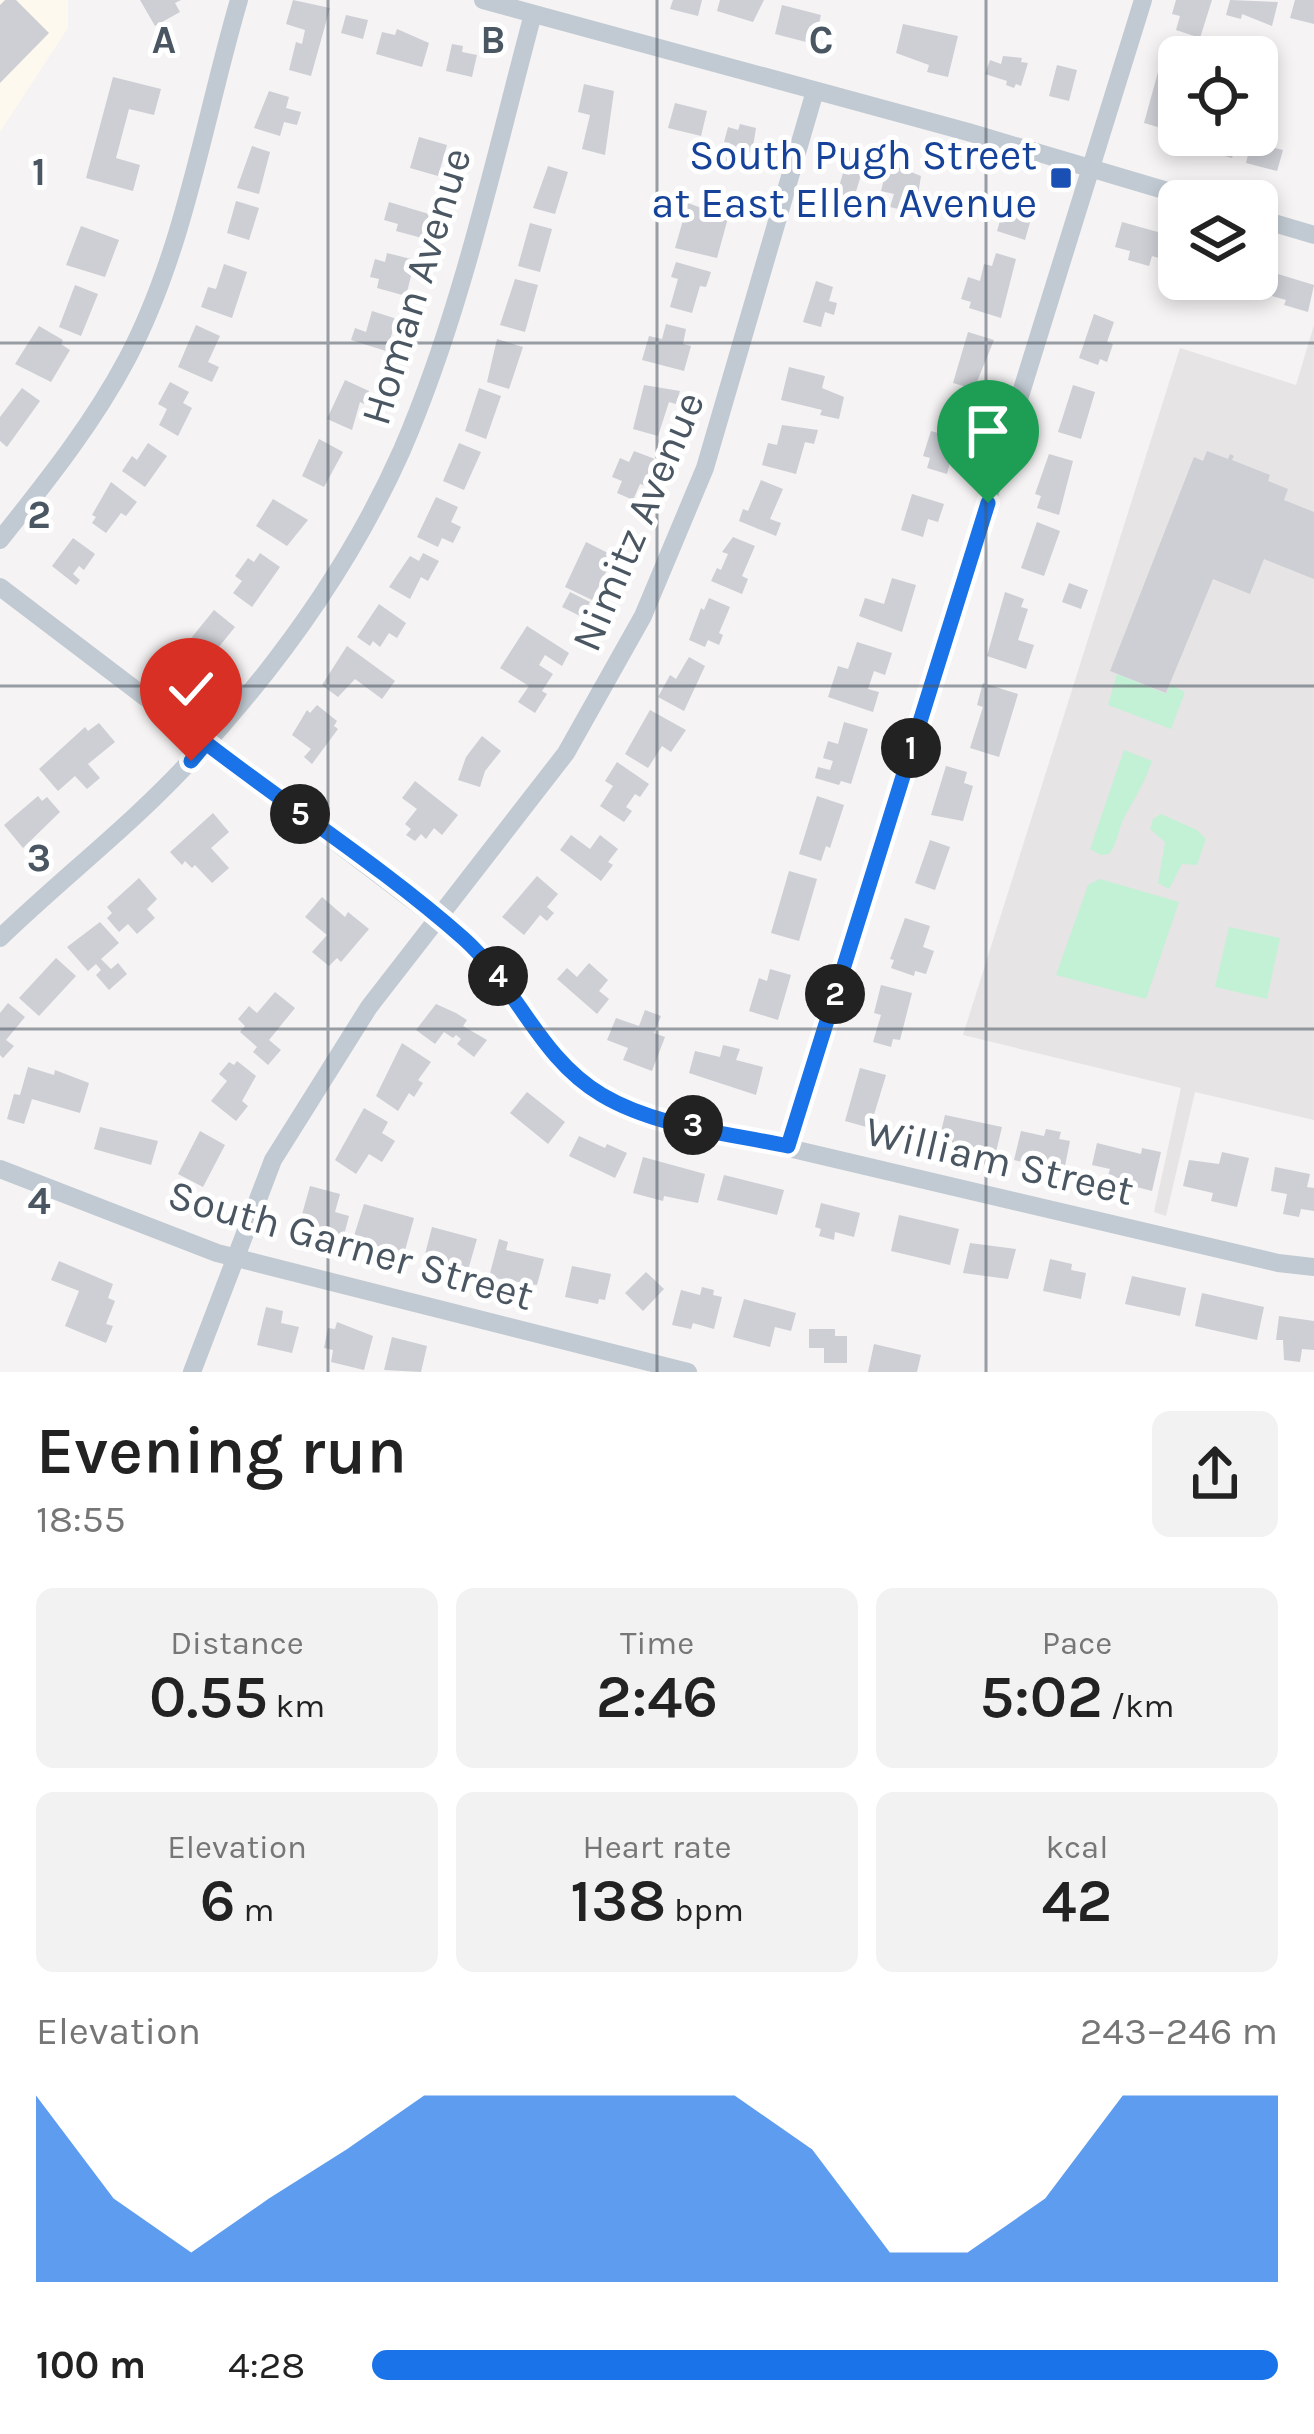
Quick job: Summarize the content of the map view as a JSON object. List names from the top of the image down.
{
  "streets": {
    "street": [
      "Homan Avenue",
      "Nimitz Avenue",
      "William Street",
      "South Garner Street"
    ]
  },
  "crossings": [
    ["Homan Avenue", "William Street"],
    ["Nimitz Avenue", "William Street"],
    ["Nimitz Avenue", "South Garner Street"]
  ],
  "places": {
    "transit": ["South Pugh Street at East Ellen Avenue"]
  },
  "page": {
    "pins": [
      "1",
      "5",
      "4",
      "2",
      "3"
    ],
    "heading": ["Evening run", "18:55"],
    "stats": [
      ["Distance", "0.55 km"],
      ["Time", "2:46"],
      ["Pace", "5:02 /km"],
      ["Elevation", "6 m"],
      ["Heart rate", "138 bpm"],
      ["kcal", "42"]
    ],
    "chart": ["Elevation", "243–246 m"],
    "list": [
      {
        "name": "100 m",
        "note": "4:28"
      }
    ]
  },
  "grid": {
    "columns": ["A", "B", "C"],
    "rows": [
      "1",
      "2",
      "3",
      "4"
    ]
  }
}
